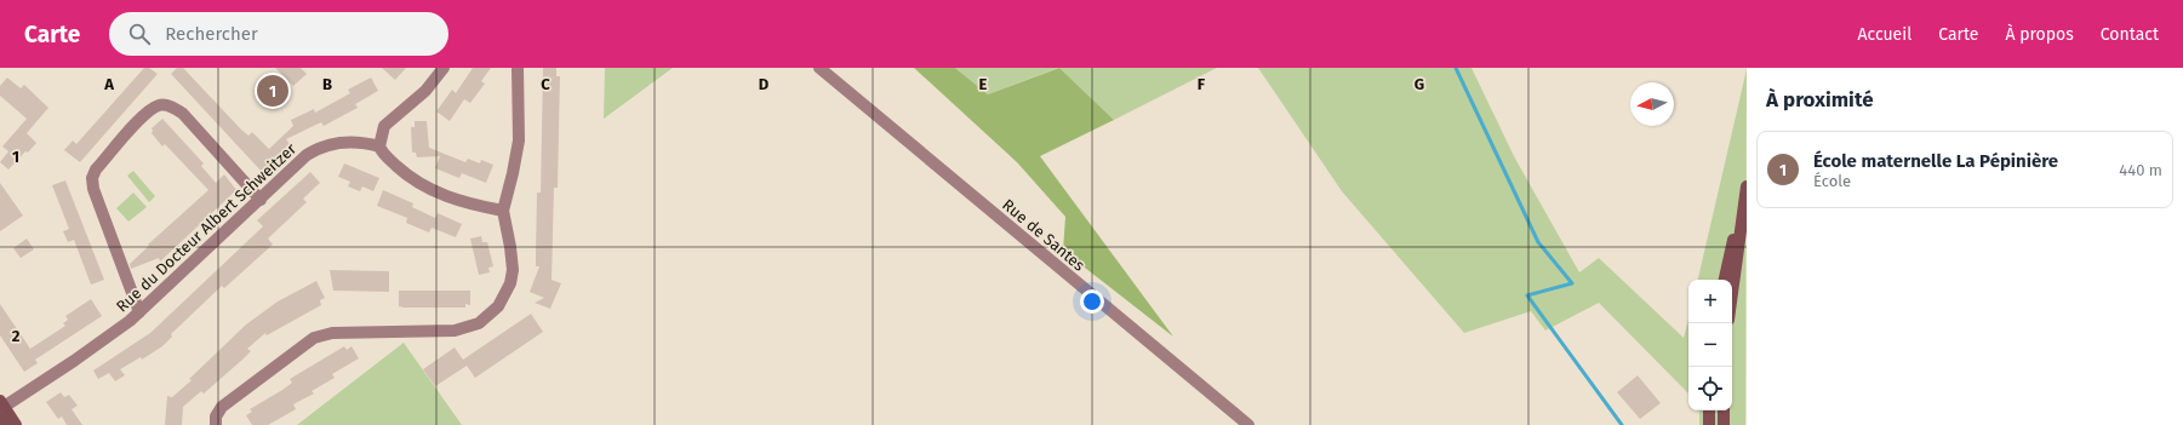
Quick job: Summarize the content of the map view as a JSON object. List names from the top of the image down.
{
  "streets": {
    "street": ["Rue du Docteur Albert Schweitzer", "Rue de Santes"]
  },
  "north": "left",
  "page": {
    "header": "Carte",
    "search": "Rechercher",
    "nav": [
      "Accueil",
      "Carte",
      "À propos",
      "Contact"
    ],
    "heading": "À proximité",
    "pins": "1",
    "list": [
      {
        "mark": "1",
        "name": "École maternelle La Pépinière",
        "note": "École",
        "value": "440 m"
      }
    ],
    "map_buttons": ["+", "−"]
  },
  "grid": {
    "columns": [
      "A",
      "B",
      "C",
      "D",
      "E",
      "F",
      "G"
    ],
    "rows": ["1", "2"]
  }
}
